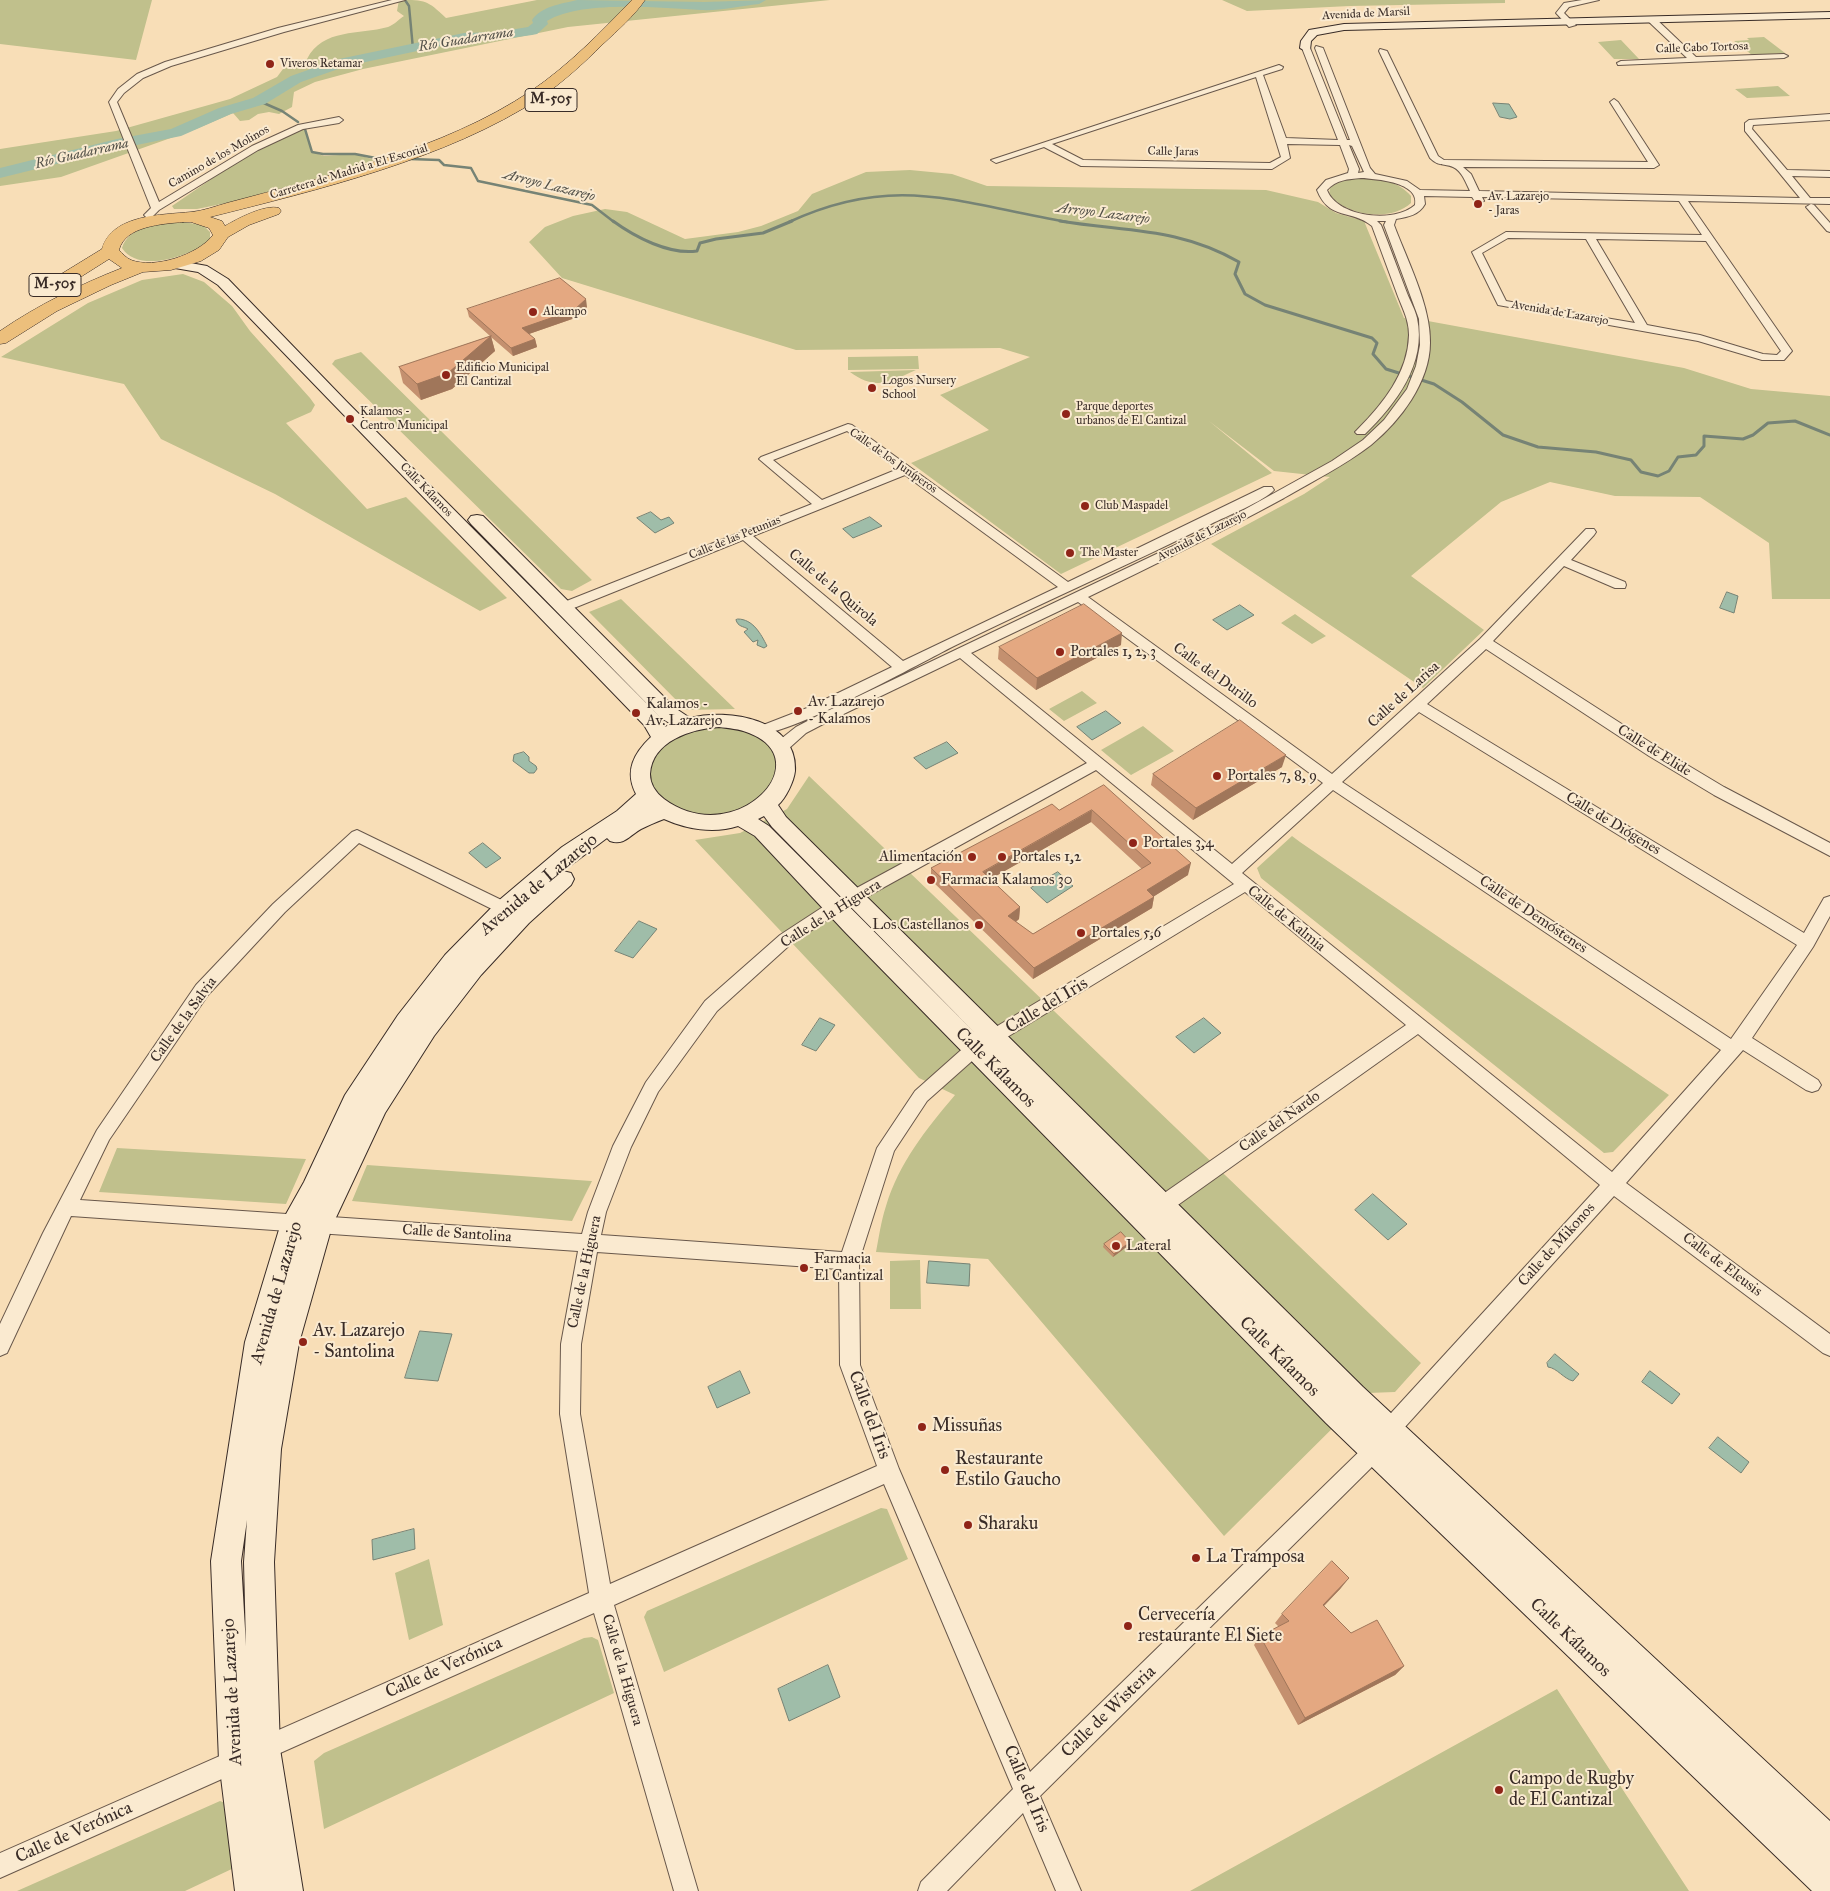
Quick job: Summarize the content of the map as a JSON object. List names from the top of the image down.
{
  "streets": {
    "highway": ["M-505", "Carretera de Madrid a El Escorial"],
    "main road": ["Avenida de Marsil", "Avenida de Lazarejo", "Calle Kálamos"],
    "street": [
      "Calle Cabo Tortosa",
      "Calle Jaras",
      "Camino de los Molinos",
      "Calle de los Juníperos",
      "Calle de las Petunias",
      "Calle de la Quirola",
      "Calle del Durillo",
      "Calle de Larisa",
      "Calle de Elide",
      "Calle de Diógenes",
      "Calle de la Higuera",
      "Calle de Demóstenes",
      "Calle de Kalmia",
      "Calle del Iris",
      "Calle de la Salvia",
      "Calle del Nardo",
      "Calle de Santolina",
      "Calle de Mikonos",
      "Calle de Eleusis",
      "Calle de Verónica",
      "Calle de Wisteria"
    ]
  },
  "crossings": [
    ["M-505", "Camino de los Molinos"],
    ["M-505", "Carretera de Madrid a El Escorial"],
    ["M-505", "Calle Kálamos"],
    ["Avenida de Lazarejo", "Calle de los Juníperos"],
    ["Avenida de Lazarejo", "Calle Kálamos"],
    ["Avenida de Lazarejo", "Calle de la Quirola"],
    ["Avenida de Lazarejo", "Calle del Durillo"],
    ["Avenida de Lazarejo", "Calle de Kalmia"],
    ["Avenida de Lazarejo", "Calle de la Salvia"],
    ["Avenida de Lazarejo", "Calle de Santolina"],
    ["Avenida de Lazarejo", "Calle de Verónica"],
    ["Calle de los Juníperos", "Calle de las Petunias"],
    ["Calle de los Juníperos", "Calle del Durillo"],
    ["Calle Kálamos", "Calle de las Petunias"],
    ["Calle Kálamos", "Calle de la Higuera"],
    ["Calle Kálamos", "Calle del Iris"],
    ["Calle Kálamos", "Calle del Nardo"],
    ["Calle Kálamos", "Calle de Mikonos"],
    ["Calle Kálamos", "Calle de Wisteria"],
    ["Calle de las Petunias", "Calle de la Quirola"],
    ["Calle del Durillo", "Calle de Larisa"],
    ["Calle del Durillo", "Calle de Demóstenes"],
    ["Calle de Larisa", "Calle de Elide"],
    ["Calle de Larisa", "Calle de Diógenes"],
    ["Calle de Larisa", "Calle de Demóstenes"],
    ["Calle de Larisa", "Calle de Kalmia"],
    ["Calle de Larisa", "Calle del Iris"],
    ["Calle de Diógenes", "Calle de Mikonos"],
    ["Calle de la Higuera", "Calle de Kalmia"],
    ["Calle de la Higuera", "Calle de Santolina"],
    ["Calle de la Higuera", "Calle de Verónica"],
    ["Calle de Demóstenes", "Calle de Mikonos"],
    ["Calle de Kalmia", "Calle del Iris"],
    ["Calle de Kalmia", "Calle del Nardo"],
    ["Calle de Kalmia", "Calle de Mikonos"],
    ["Calle de Kalmia", "Calle de Eleusis"],
    ["Calle del Iris", "Calle de Santolina"],
    ["Calle del Iris", "Calle de Verónica"],
    ["Calle del Iris", "Calle de Wisteria"],
    ["Calle de la Salvia", "Calle de Santolina"],
    ["Calle de Mikonos", "Calle de Eleusis"],
    ["Calle de Mikonos", "Calle de Wisteria"]
  ],
  "water": ["Río Guadarrama", "Arroyo Lazarejo"],
  "places": [
    "Viveros Retamar",
    "Av. Lazarejo - Jaras",
    "Alcampo",
    "Edificio Municipal El Cantizal",
    "Logos Nursery School",
    "Parque deportes urbanos de El Cantizal",
    "Kalamos - Centro Municipal",
    "Club Maspadel",
    "The Master",
    "Portales 1, 2, 3",
    "Av. Lazarejo - Kalamos",
    "Kalamos - Av. Lazarejo",
    "Portales 7, 8, 9",
    "Portales 3,4",
    "Alimentación",
    "Portales 1,2",
    "Farmacia Kalamos 30",
    "Los Castellanos",
    "Portales 5,6",
    "Lateral",
    "Farmacia El Cantizal",
    "Av. Lazarejo - Santolina",
    "Missuñas",
    "Restaurante Estilo Gaucho",
    "Sharaku",
    "La Tramposa",
    "Cervecería restaurante El Siete",
    "Campo de Rugby de El Cantizal"
  ]
}
